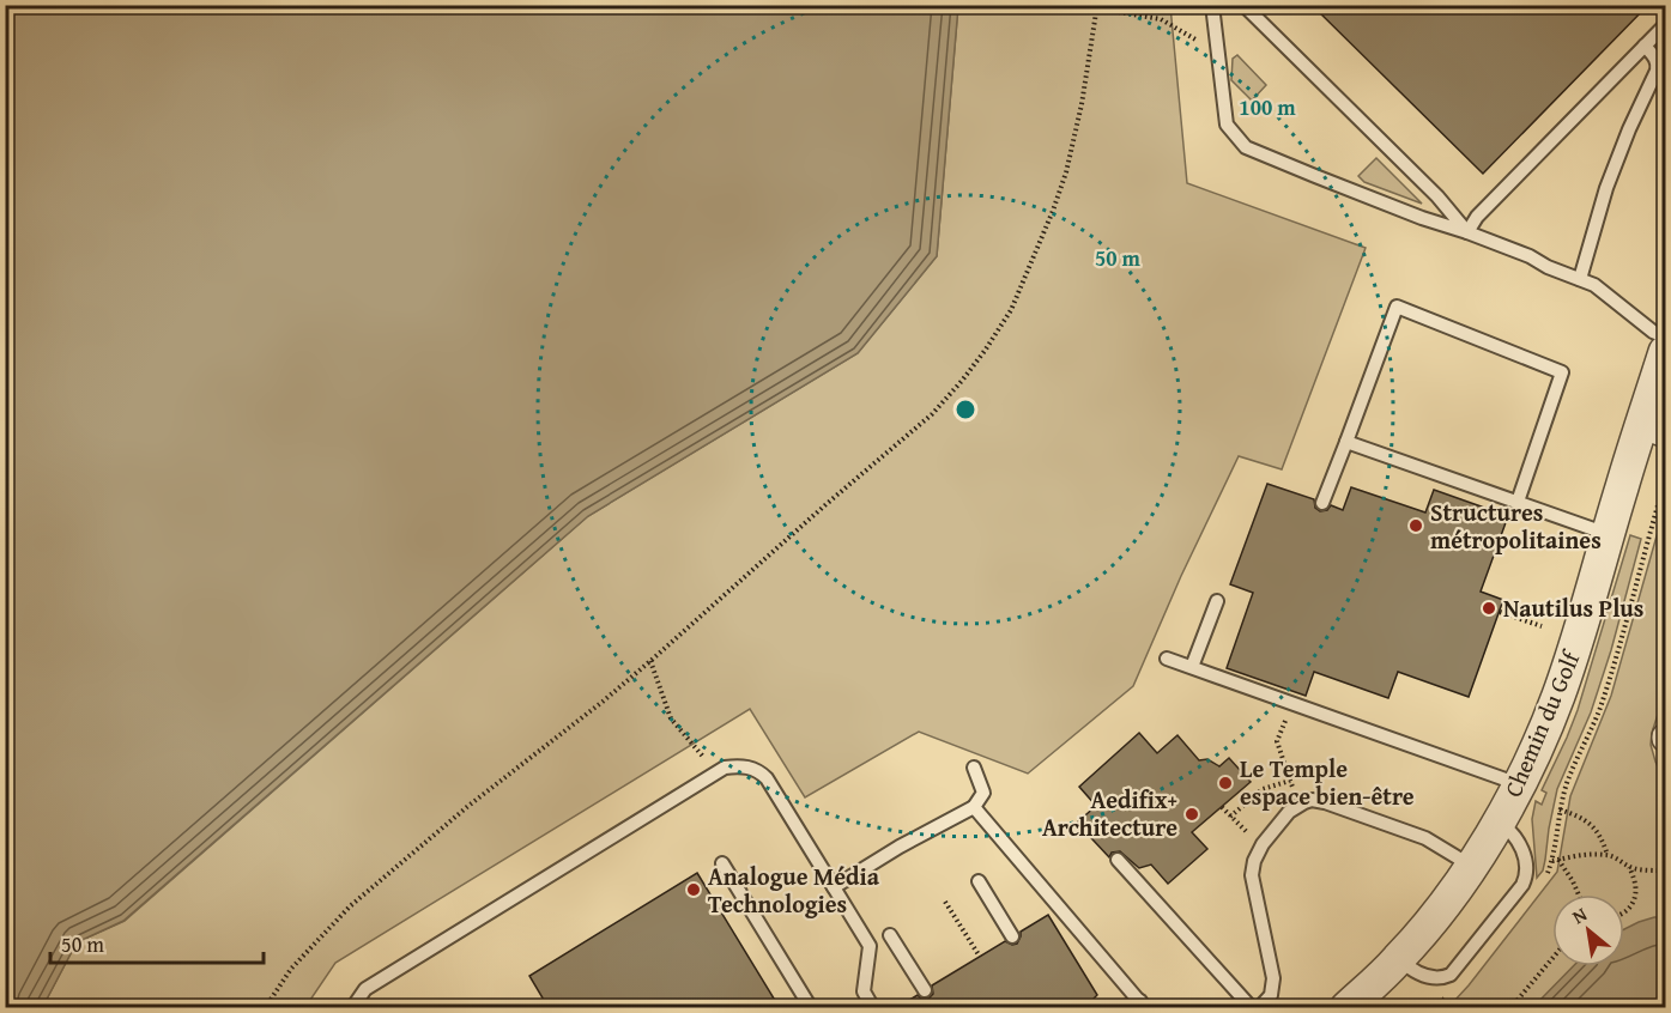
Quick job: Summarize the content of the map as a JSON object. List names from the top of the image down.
{
  "streets": {
    "street": ["Chemin du Golf"]
  },
  "places": [
    "Structures métropolitaines",
    "Nautilus Plus",
    "Le Temple espace bien-être",
    "Aedifix+ Architecture",
    "Analogue Média Technologies"
  ],
  "scale_bar": "50 m",
  "north": "top left",
  "rings": ["100 m", "50 m"]
}
